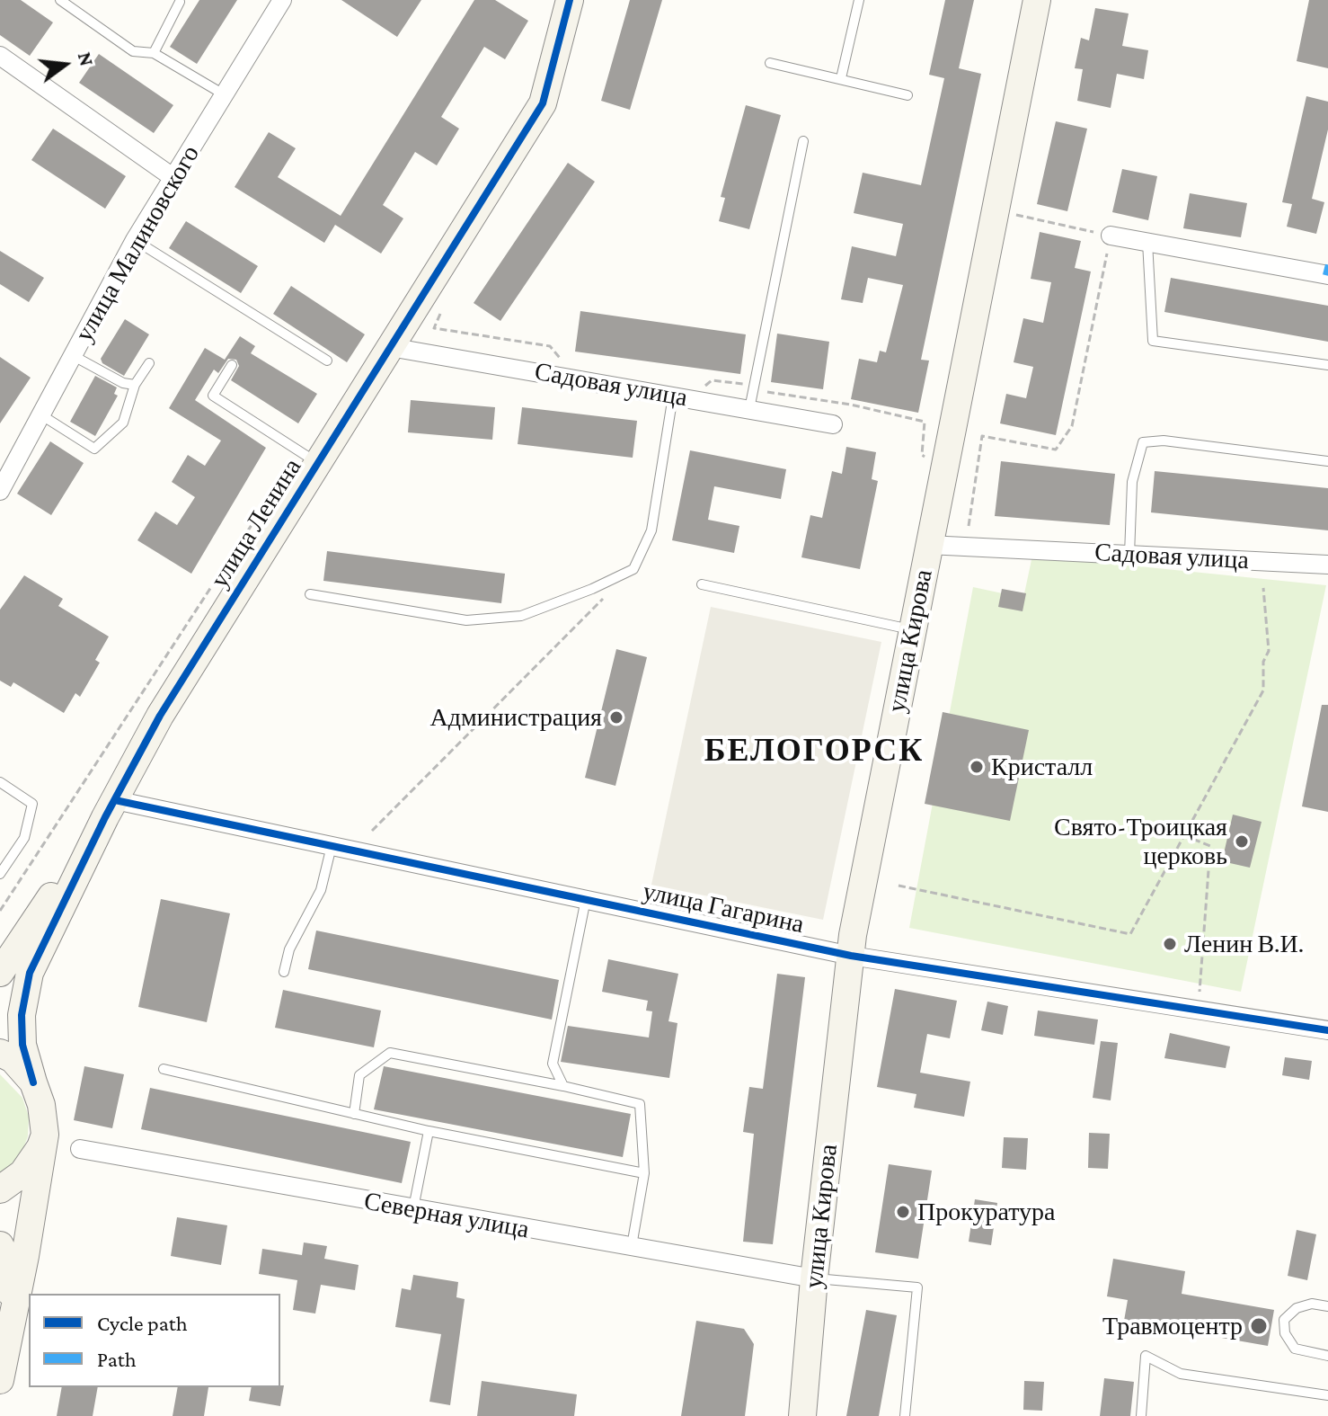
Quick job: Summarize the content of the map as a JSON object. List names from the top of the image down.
{
  "streets": {
    "street": [
      "улица Малиновского",
      "Садовая улица",
      "улица Ленина",
      "улица Кирова",
      "улица Гагарина",
      "Северная улица"
    ]
  },
  "crossings": [
    ["Садовая улица", "улица Ленина"],
    ["Садовая улица", "улица Кирова"],
    ["улица Ленина", "улица Гагарина"],
    ["улица Кирова", "улица Гагарина"],
    ["улица Кирова", "Северная улица"]
  ],
  "districts": ["БЕЛОГОРСК"],
  "places": [
    "Администрация",
    "Кристалл",
    "Свято-Троицкая церковь",
    "Ленин В.И.",
    "Прокуратура",
    "Травмоцентр"
  ],
  "legend": ["Cycle path", "Path"],
  "north": "right"
}
